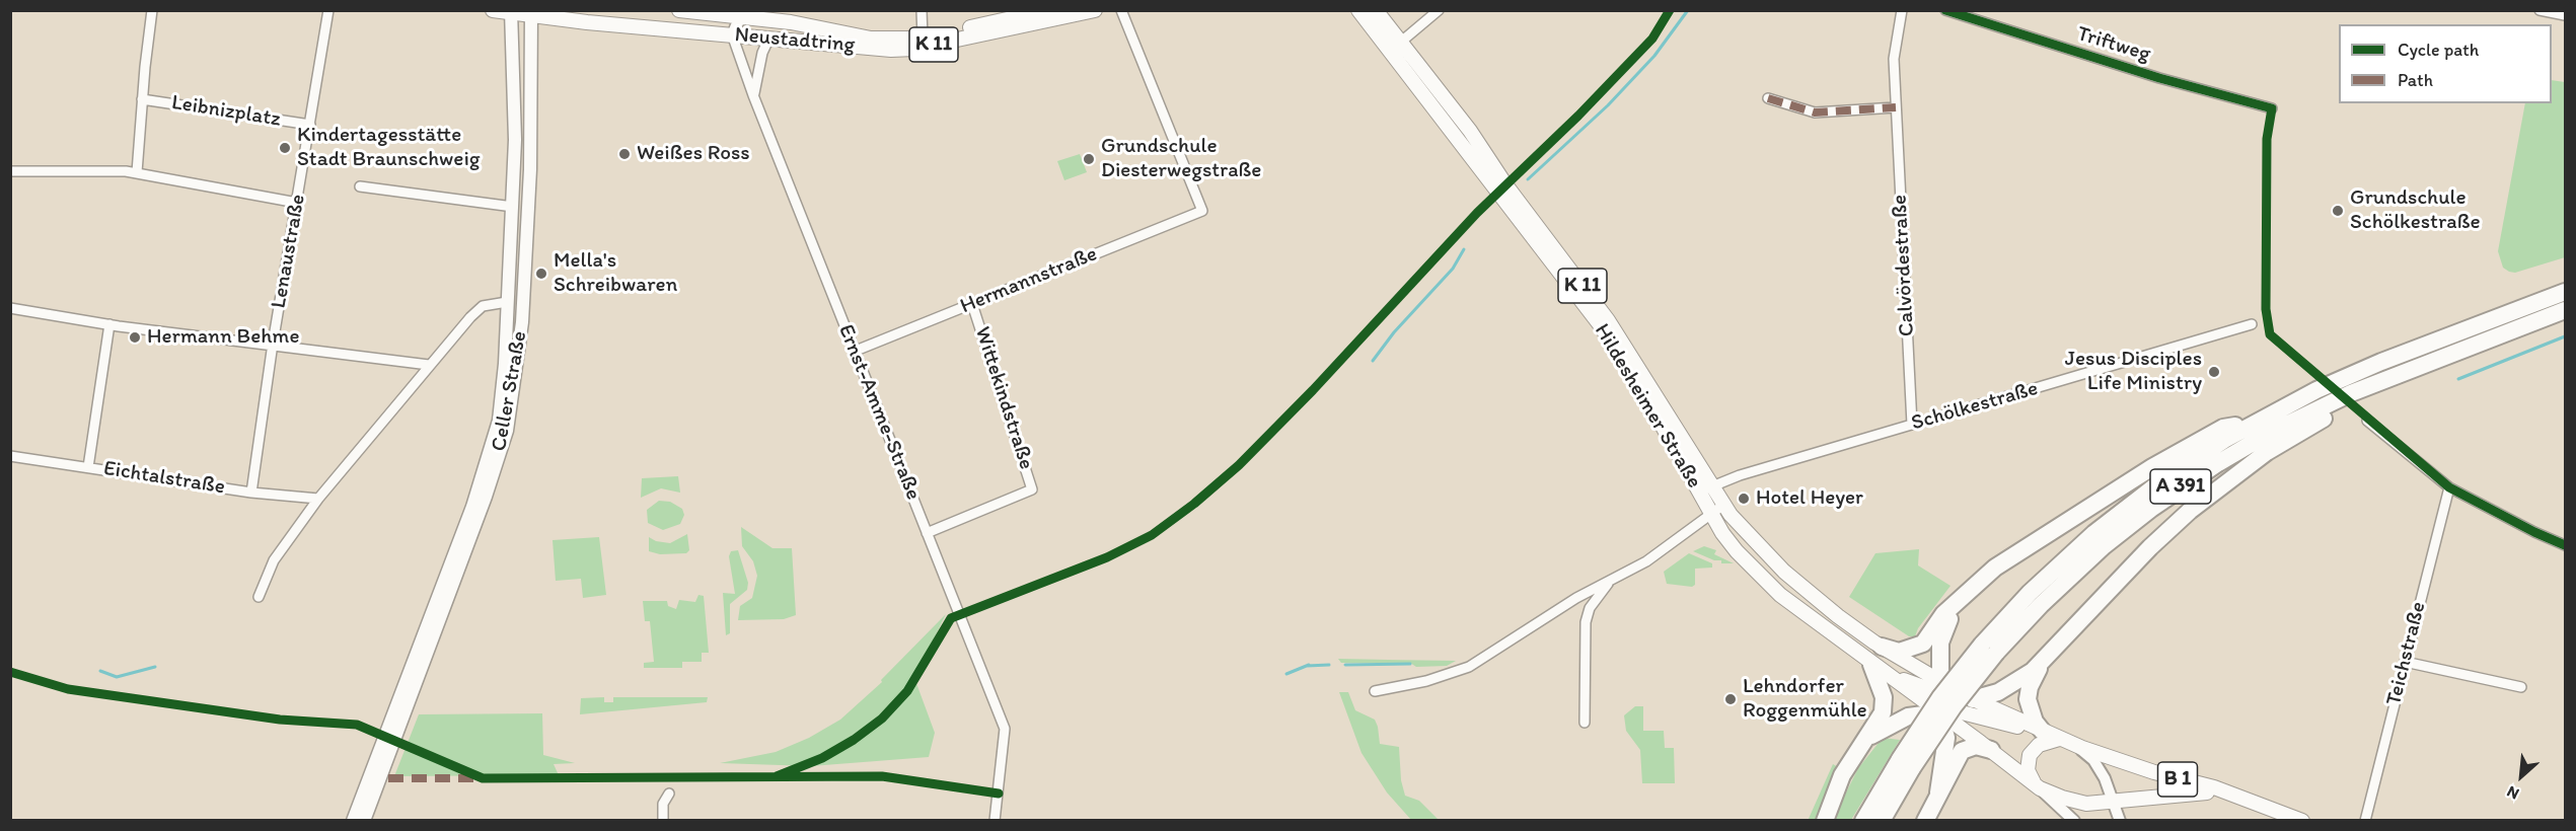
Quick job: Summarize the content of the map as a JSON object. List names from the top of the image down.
{
  "streets": {
    "highway": ["A 391"],
    "main road": [
      "Neustadtring",
      "K 11",
      "Celler Straße",
      "Hildesheimer Straße",
      "B 1"
    ],
    "street": [
      "Triftweg",
      "Leibnizplatz",
      "Lenaustraße",
      "Calvördestraße",
      "Hermannstraße",
      "Wittekindstraße",
      "Schölkestraße",
      "Ernst-Amme-Straße",
      "Eichtalstraße",
      "Teichstraße"
    ]
  },
  "crossings": [
    ["Neustadtring", "Celler Straße"],
    ["Neustadtring", "Ernst-Amme-Straße"],
    ["K 11", "Hildesheimer Straße"],
    ["K 11", "B 1"],
    ["Leibnizplatz", "Lenaustraße"],
    ["Lenaustraße", "Eichtalstraße"],
    ["Calvördestraße", "Schölkestraße"],
    ["Hermannstraße", "Wittekindstraße"],
    ["Hermannstraße", "Ernst-Amme-Straße"],
    ["Wittekindstraße", "Ernst-Amme-Straße"],
    ["Hildesheimer Straße", "Schölkestraße"]
  ],
  "places": [
    "Kindertagesstätte Stadt Braunschweig",
    "Weißes Ross",
    "Grundschule Diesterwegstraße",
    "Grundschule Schölkestraße",
    "Mella's Schreibwaren",
    "Hermann Behme",
    "Jesus Disciples Life Ministry",
    "Hotel Heyer",
    "Lehndorfer Roggenmühle"
  ],
  "legend": ["Cycle path", "Path"],
  "north": "bottom left"
}
